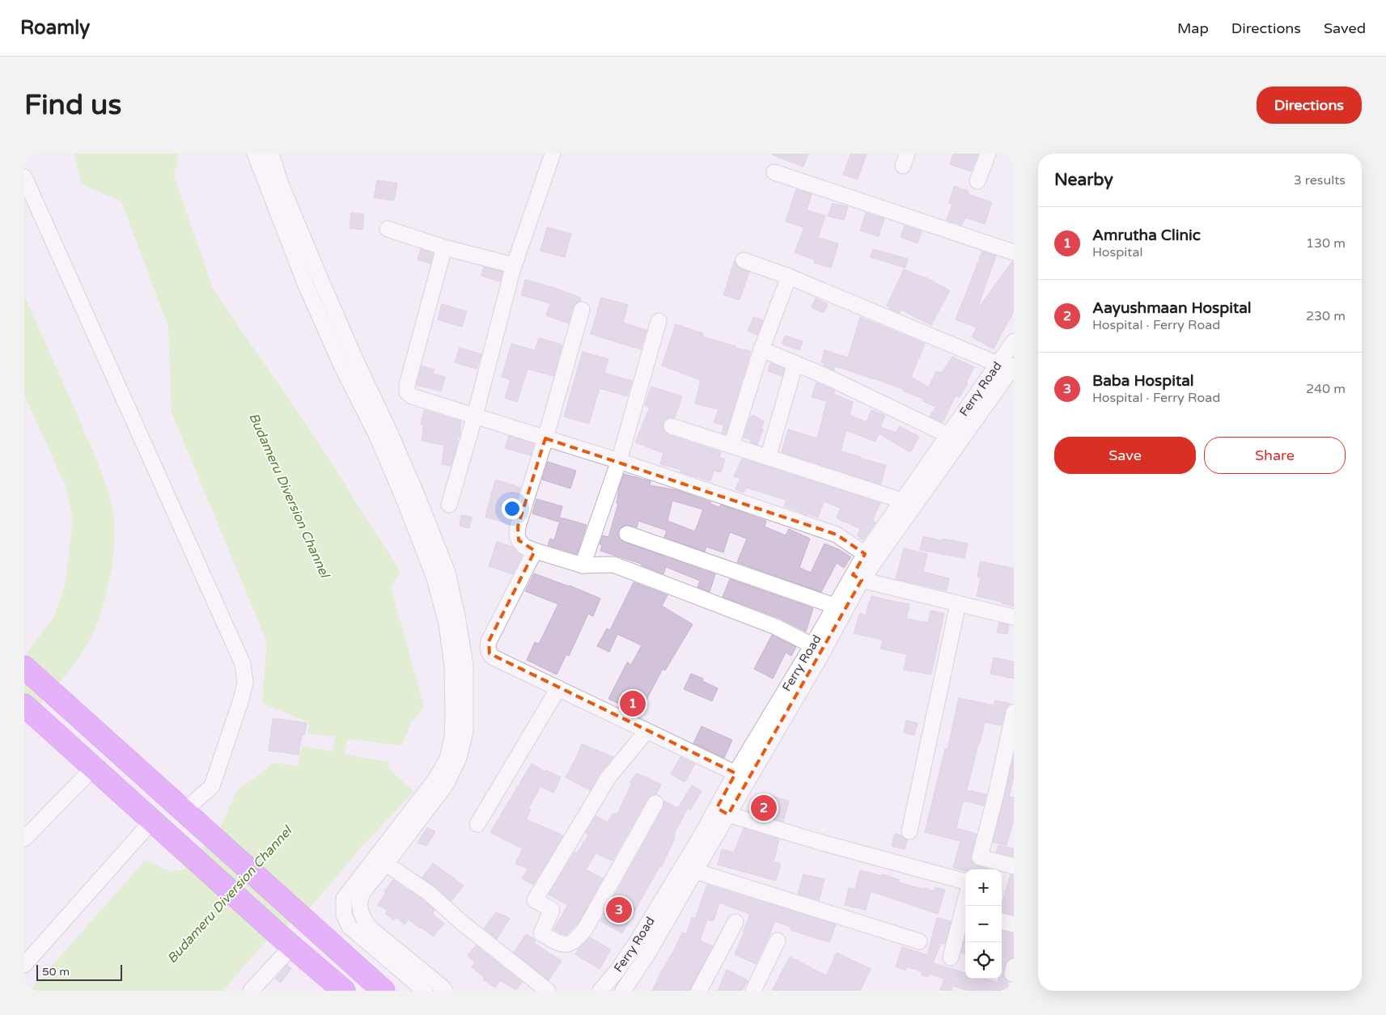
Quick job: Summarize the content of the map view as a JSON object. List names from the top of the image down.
{
  "streets": {
    "street": ["Ferry Road"]
  },
  "water": ["Budameru Diversion Channel"],
  "scale_bar": "50 m",
  "page": {
    "header": "Roamly",
    "nav": ["Map", "Directions", "Saved"],
    "buttons": [
      "Directions",
      ["Save", "Share"]
    ],
    "title": "Find us",
    "heading": ["Nearby", "3 results"],
    "list": [
      {
        "mark": "1",
        "name": "Amrutha Clinic",
        "note": "Hospital",
        "value": "130 m"
      },
      {
        "mark": "2",
        "name": "Aayushmaan Hospital",
        "note": "Hospital · Ferry Road",
        "value": "230 m"
      },
      {
        "mark": "3",
        "name": "Baba Hospital",
        "note": "Hospital · Ferry Road",
        "value": "240 m"
      }
    ],
    "pins": ["1", "2", "3"],
    "map_buttons": ["+", "−"],
    "scale": "50 m"
  }
}
